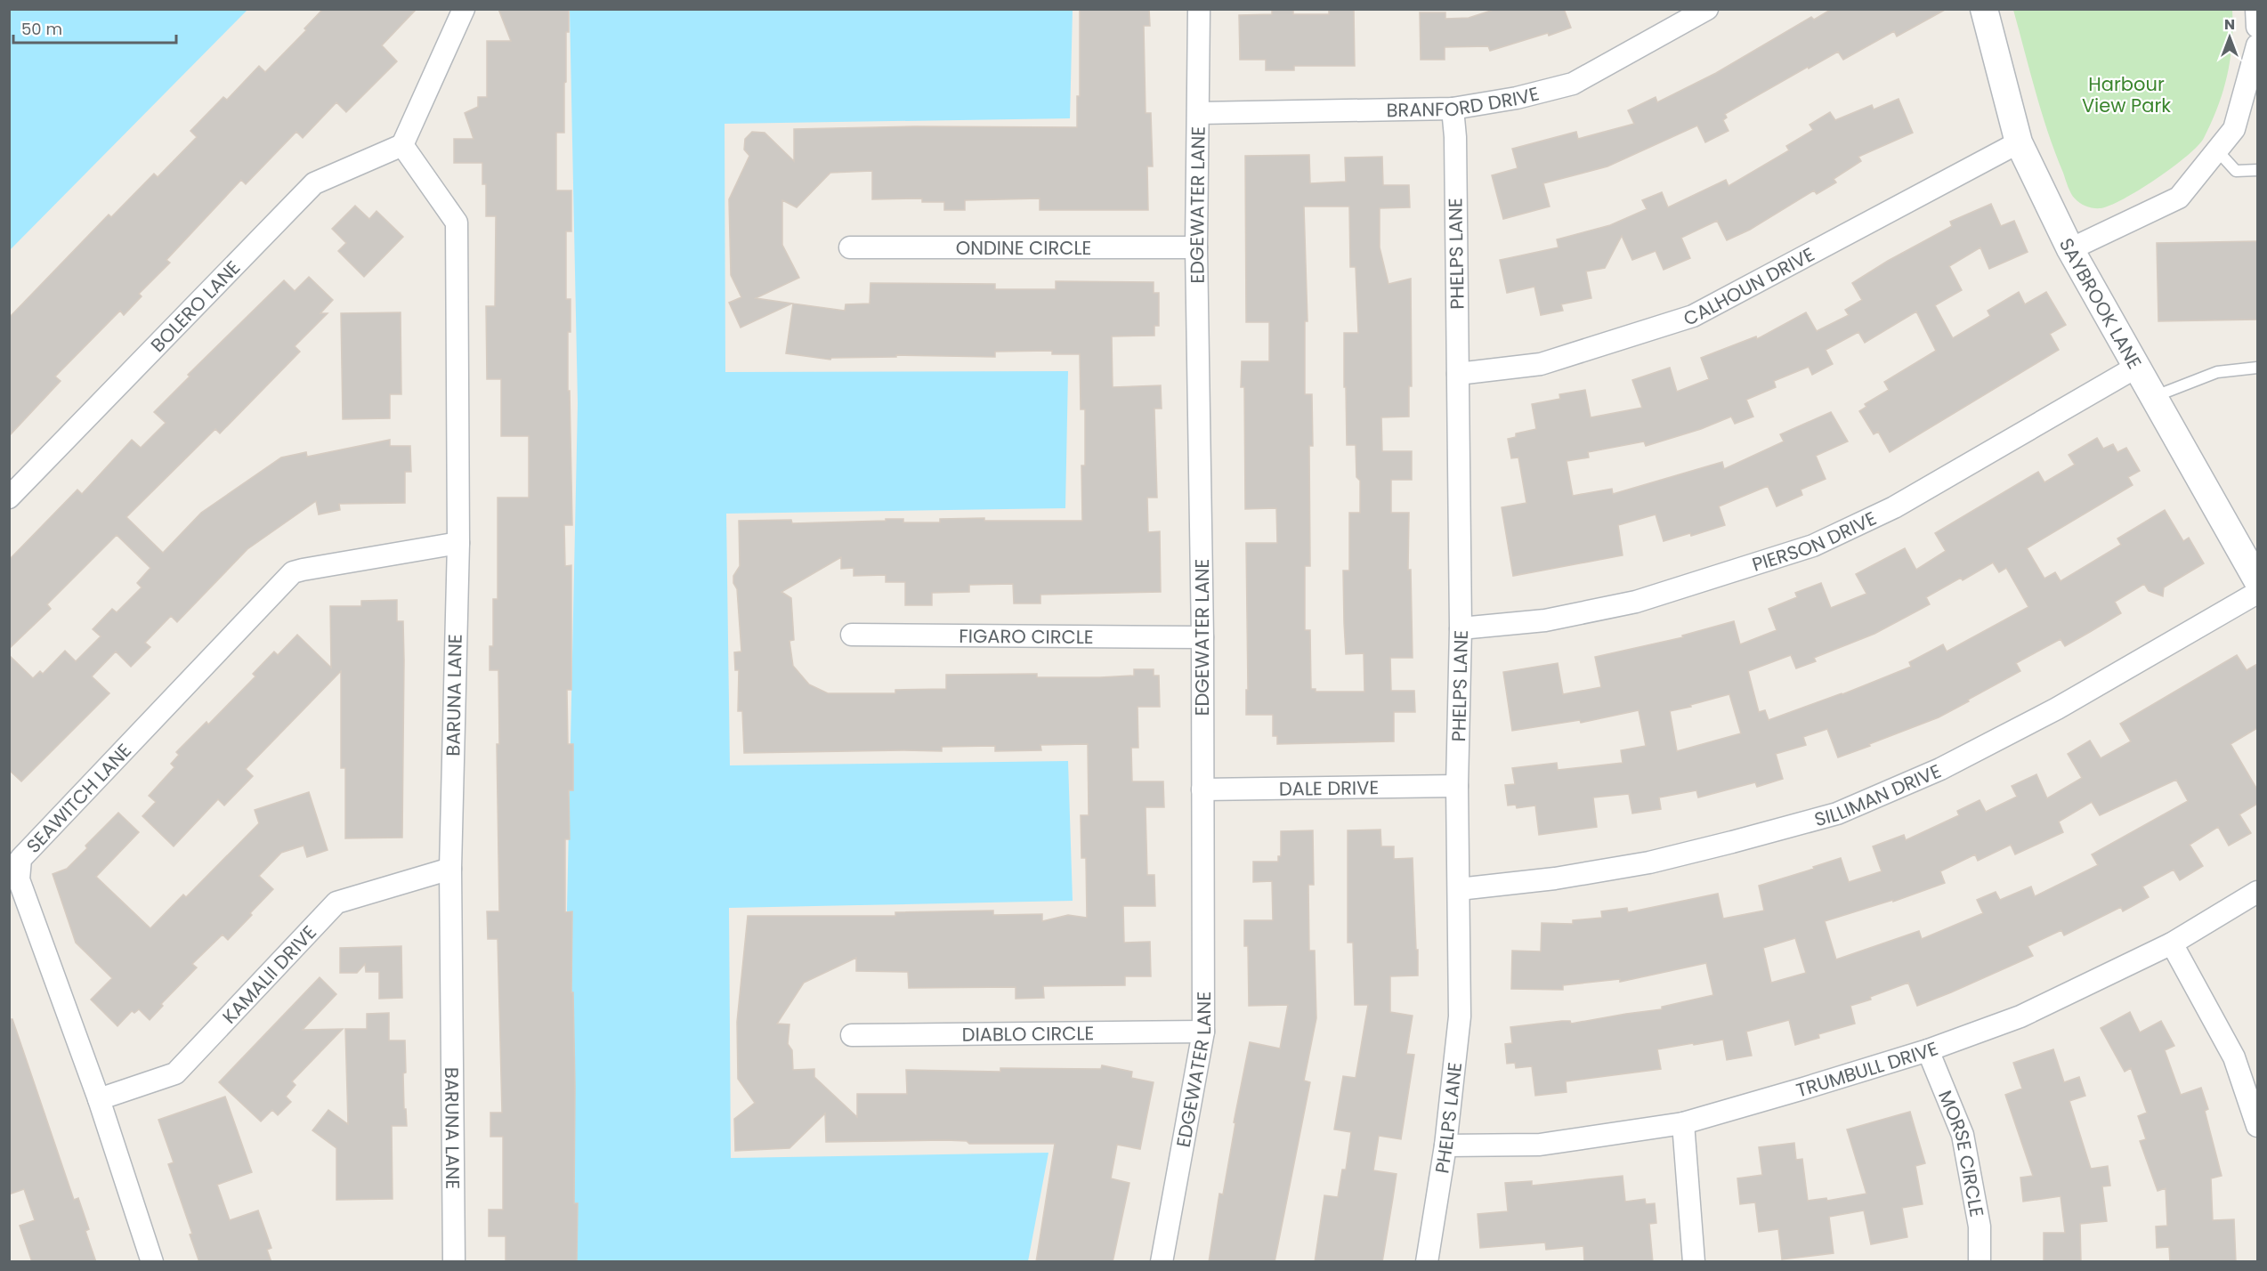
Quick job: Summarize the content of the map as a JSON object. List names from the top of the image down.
{
  "streets": {
    "street": [
      "BRANFORD DRIVE",
      "EDGEWATER LANE",
      "ONDINE CIRCLE",
      "PHELPS LANE",
      "CALHOUN DRIVE",
      "SAYBROOK LANE",
      "BOLERO LANE",
      "PIERSON DRIVE",
      "FIGARO CIRCLE",
      "BARUNA LANE",
      "DALE DRIVE",
      "SILLIMAN DRIVE",
      "SEAWITCH LANE",
      "KAMALII DRIVE",
      "DIABLO CIRCLE",
      "TRUMBULL DRIVE",
      "MORSE CIRCLE"
    ]
  },
  "crossings": [
    ["BRANFORD DRIVE", "EDGEWATER LANE"],
    ["BRANFORD DRIVE", "PHELPS LANE"],
    ["EDGEWATER LANE", "ONDINE CIRCLE"],
    ["EDGEWATER LANE", "FIGARO CIRCLE"],
    ["EDGEWATER LANE", "DALE DRIVE"],
    ["EDGEWATER LANE", "DIABLO CIRCLE"],
    ["PHELPS LANE", "CALHOUN DRIVE"],
    ["PHELPS LANE", "PIERSON DRIVE"],
    ["PHELPS LANE", "DALE DRIVE"],
    ["PHELPS LANE", "SILLIMAN DRIVE"],
    ["PHELPS LANE", "TRUMBULL DRIVE"],
    ["CALHOUN DRIVE", "SAYBROOK LANE"],
    ["SAYBROOK LANE", "PIERSON DRIVE"],
    ["BOLERO LANE", "BARUNA LANE"],
    ["BARUNA LANE", "SEAWITCH LANE"],
    ["BARUNA LANE", "KAMALII DRIVE"],
    ["SEAWITCH LANE", "KAMALII DRIVE"],
    ["TRUMBULL DRIVE", "MORSE CIRCLE"]
  ],
  "parks": ["Harbour View Park"],
  "scale_bar": "50 m",
  "north": "top"
}
